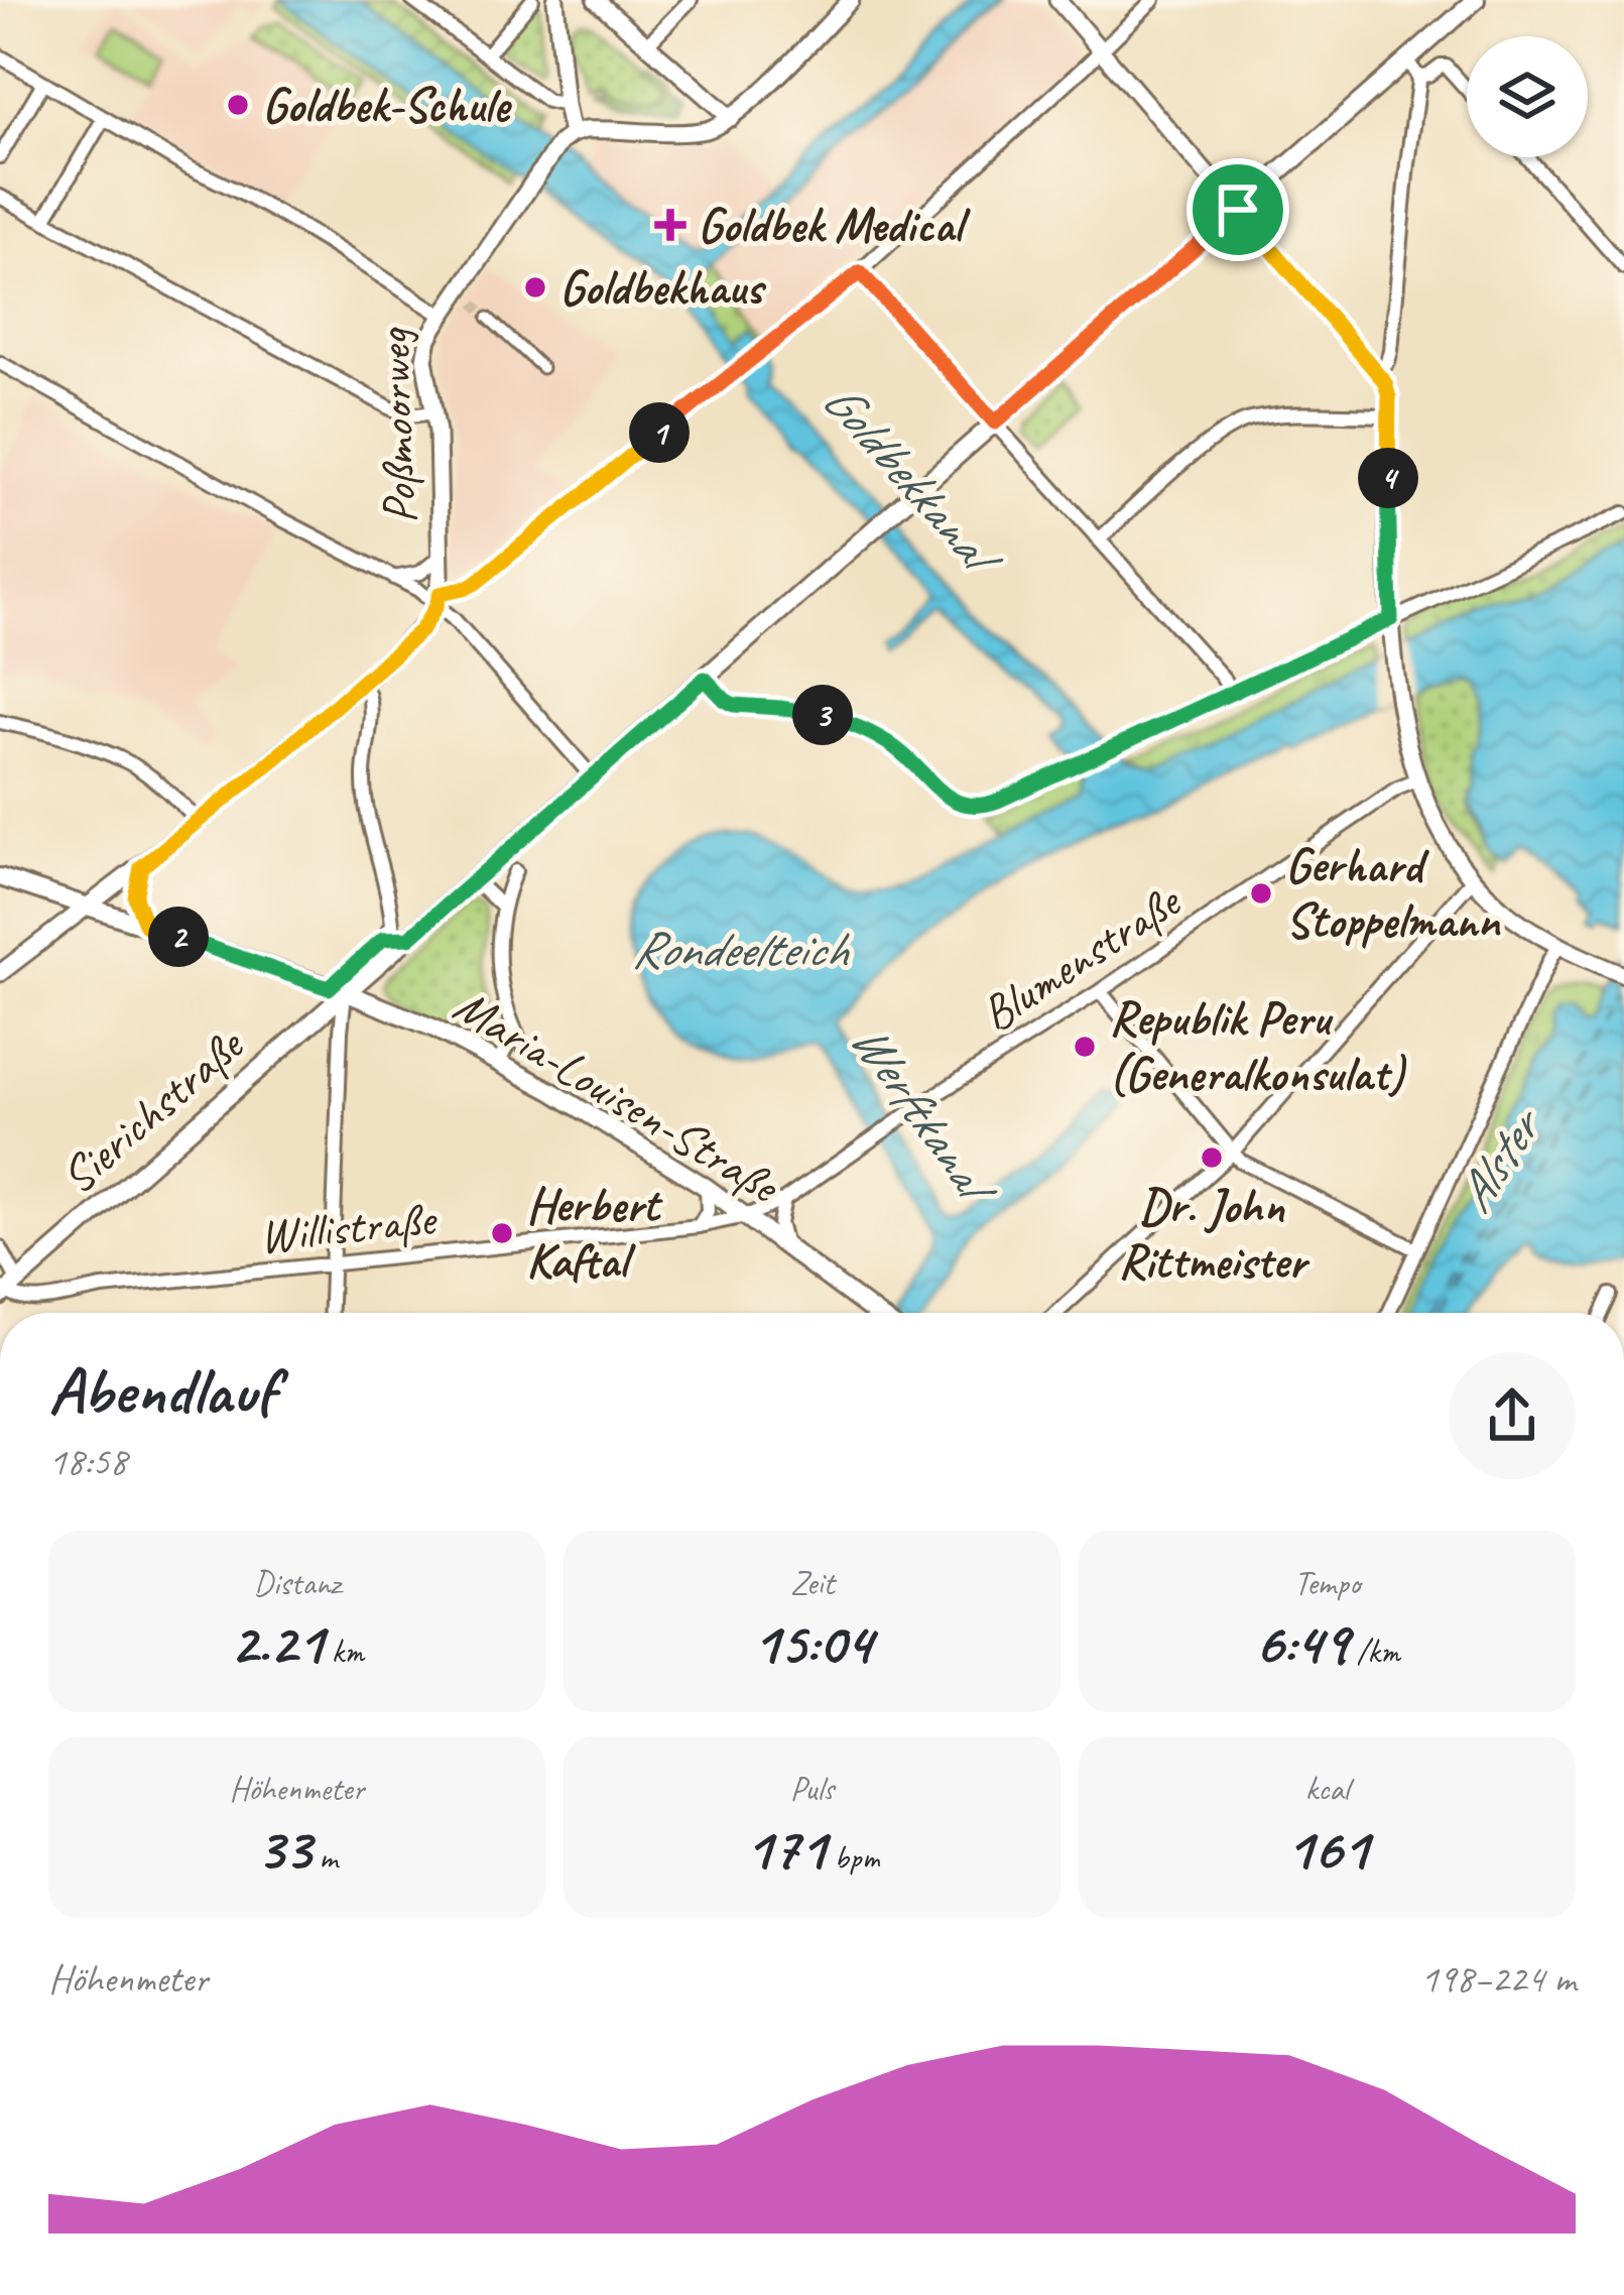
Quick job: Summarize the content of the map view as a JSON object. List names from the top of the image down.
{
  "streets": {
    "main road": ["Maria-Louisen-Straße", "Sierichstraße"],
    "street": ["Poßmoorweg", "Blumenstraße", "Willistraße"]
  },
  "crossings": [
    ["Blumenstraße", "Maria-Louisen-Straße"],
    ["Blumenstraße", "Willistraße"],
    ["Maria-Louisen-Straße", "Sierichstraße"],
    ["Maria-Louisen-Straße", "Willistraße"],
    ["Sierichstraße", "Willistraße"]
  ],
  "water": [
    "Goldbekkanal",
    "Rondeelteich",
    "Werftkanal",
    "Alster"
  ],
  "places": {
    "other": [
      "Goldbek-Schule",
      "Goldbekhaus",
      "Gerhard Stoppelmann",
      "Republik Peru (Generalkonsulat)",
      "Dr. John Rittmeister",
      "Herbert Kaftal"
    ],
    "health": ["Goldbek Medical"]
  },
  "page": {
    "pins": [
      "1",
      "4",
      "3",
      "2"
    ],
    "heading": ["Abendlauf", "18:58"],
    "stats": [
      ["Distanz", "2.21 km"],
      ["Zeit", "15:04"],
      ["Tempo", "6:49 /km"],
      ["Höhenmeter", "33 m"],
      ["Puls", "171 bpm"],
      ["kcal", "161"]
    ],
    "chart": ["Höhenmeter", "198–224 m"]
  }
}
